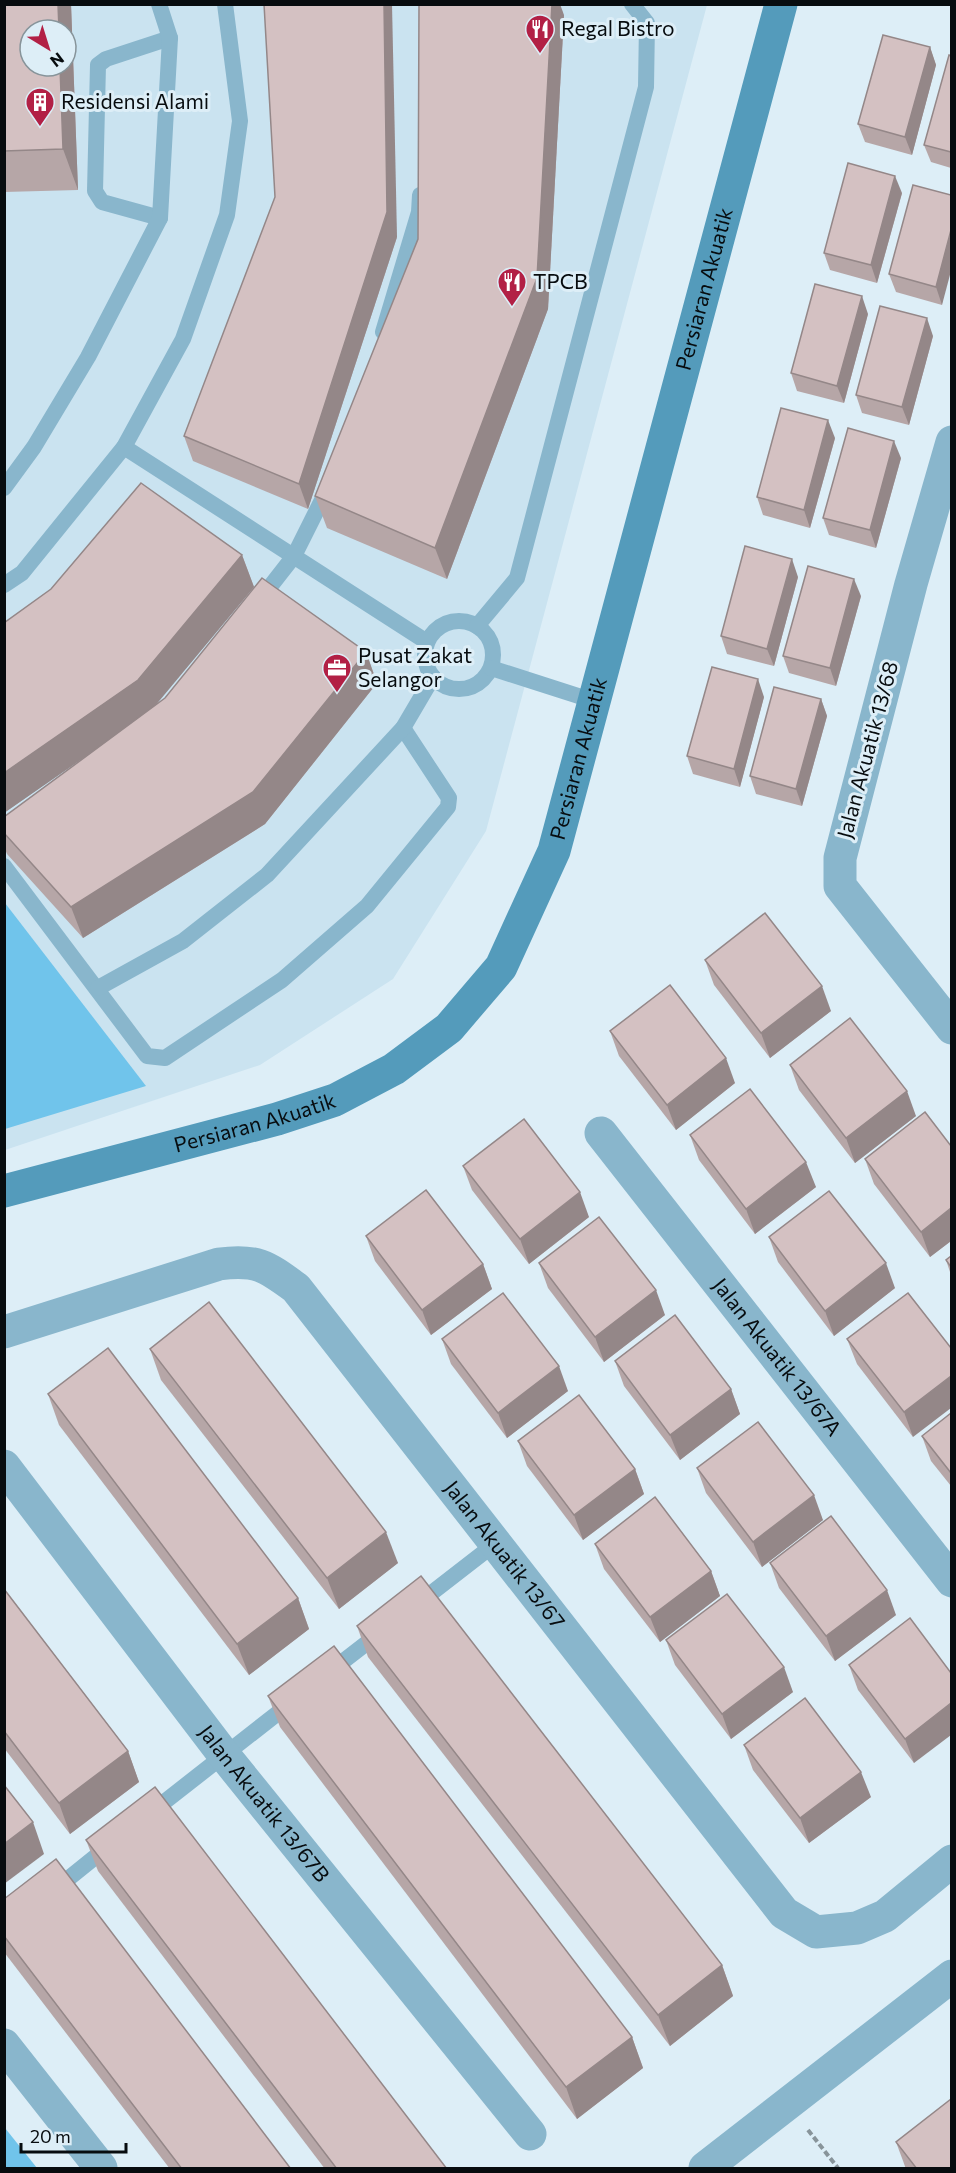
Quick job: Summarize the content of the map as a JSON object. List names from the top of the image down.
{
  "streets": {
    "street": [
      "Persiaran Akuatik",
      "Jalan Akuatik 13/68",
      "Jalan Akuatik 13/67A",
      "Jalan Akuatik 13/67",
      "Jalan Akuatik 13/67B"
    ]
  },
  "places": {
    "restaurant": ["Regal Bistro", "TPCB"],
    "building": ["Residensi Alami"],
    "office": ["Pusat Zakat Selangor"]
  },
  "scale_bar": "20 m",
  "north": "bottom right"
}
